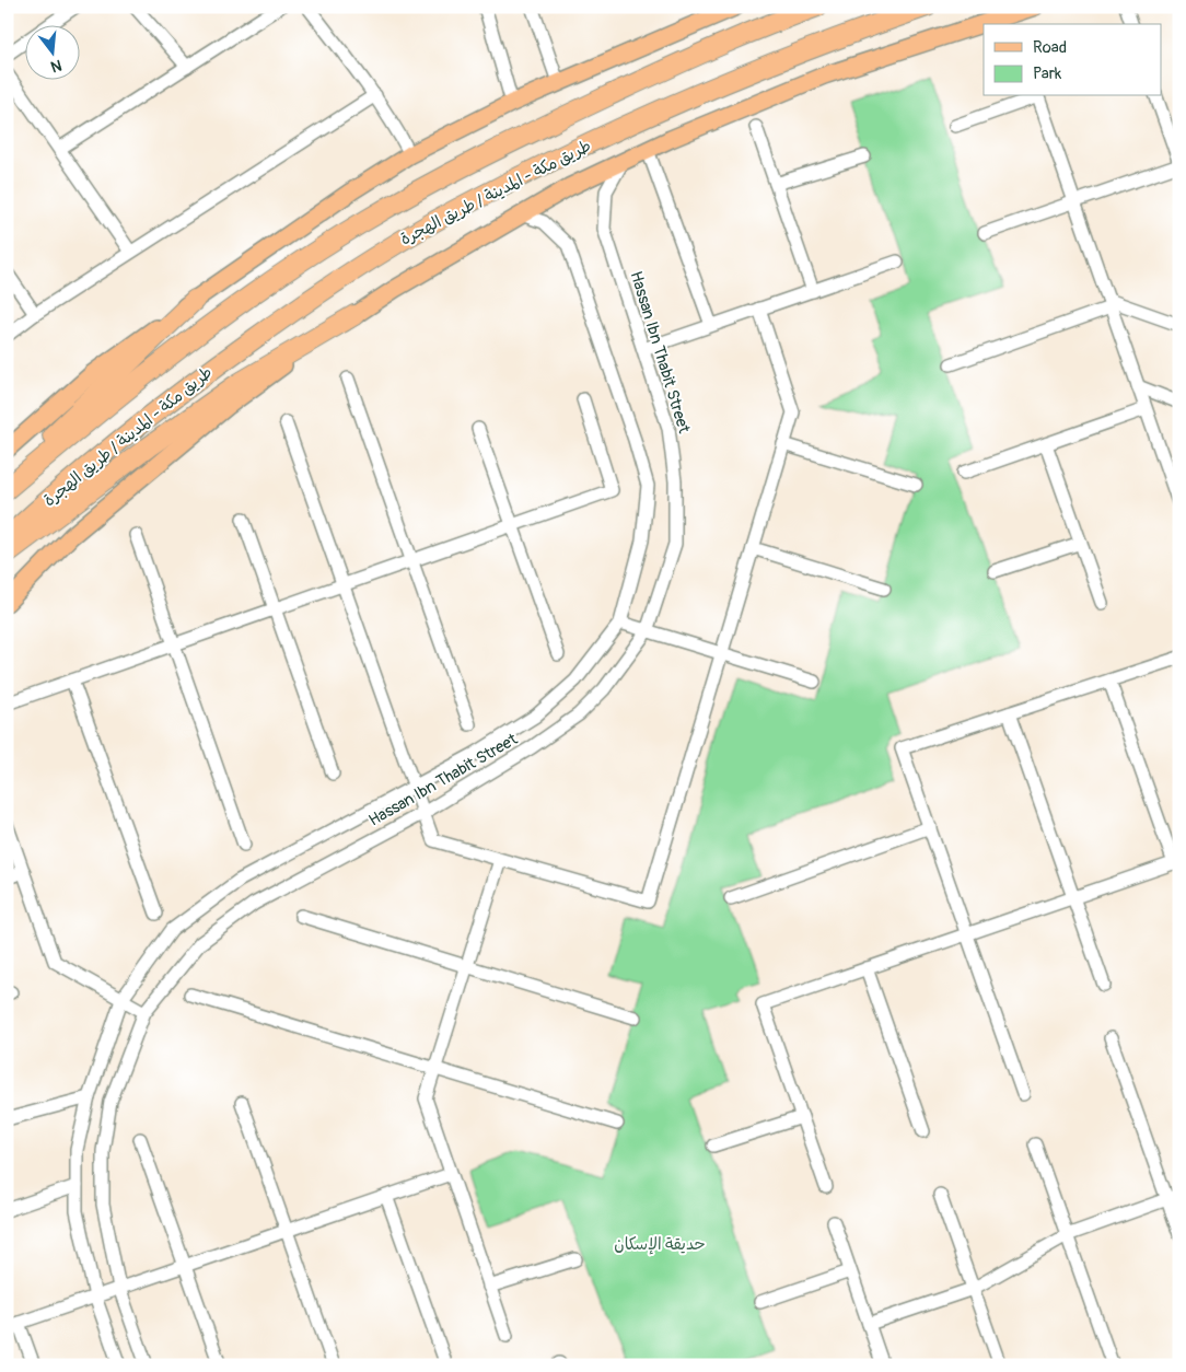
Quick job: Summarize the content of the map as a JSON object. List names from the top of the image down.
{
  "streets": {
    "highway": ["طريق مكة - المدينة / طريق الهجرة"],
    "street": ["Hassan Ibn Thabit Street"]
  },
  "parks": ["حديقة الإسكان"],
  "legend": ["Road", "Park"],
  "north": "bottom"
}
